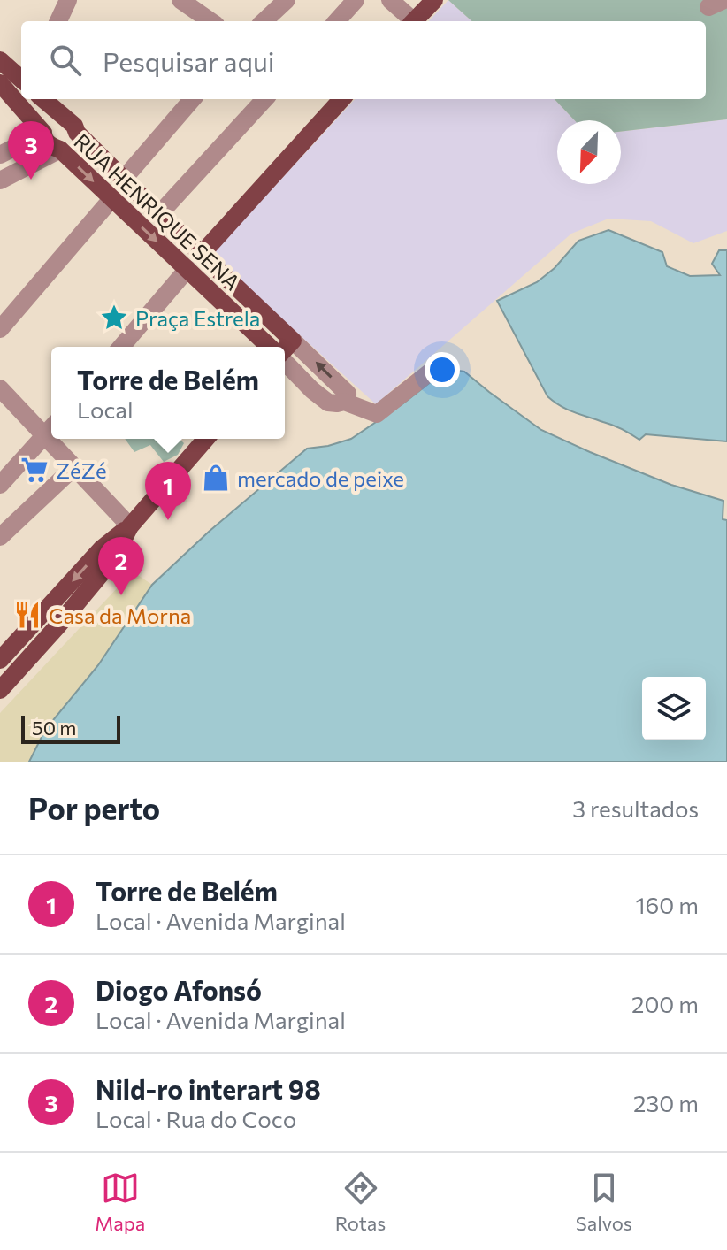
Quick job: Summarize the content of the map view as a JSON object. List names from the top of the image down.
{
  "streets": {
    "main road": ["RUA HENRIQUE SENA"]
  },
  "places": {
    "place": ["Praça Estrela"],
    "supermarket": ["ZéZé"],
    "shop": ["mercado de peixe"],
    "restaurant": ["Casa da Morna"]
  },
  "scale_bar": "50 m",
  "north": "bottom left",
  "page": {
    "search": "Pesquisar aqui",
    "pins": ["3", "1", "2"],
    "popup": ["Torre de Belém", "Local"],
    "scale": "50 m",
    "heading": ["Por perto", "3 resultados"],
    "list": [
      {
        "mark": "1",
        "name": "Torre de Belém",
        "note": "Local · Avenida Marginal",
        "value": "160 m"
      },
      {
        "mark": "2",
        "name": "Diogo Afonsó",
        "note": "Local · Avenida Marginal",
        "value": "200 m"
      },
      {
        "mark": "3",
        "name": "Nild-ro interart 98",
        "note": "Local · Rua do Coco",
        "value": "230 m"
      }
    ],
    "nav": ["Mapa", "Rotas", "Salvos"]
  }
}
